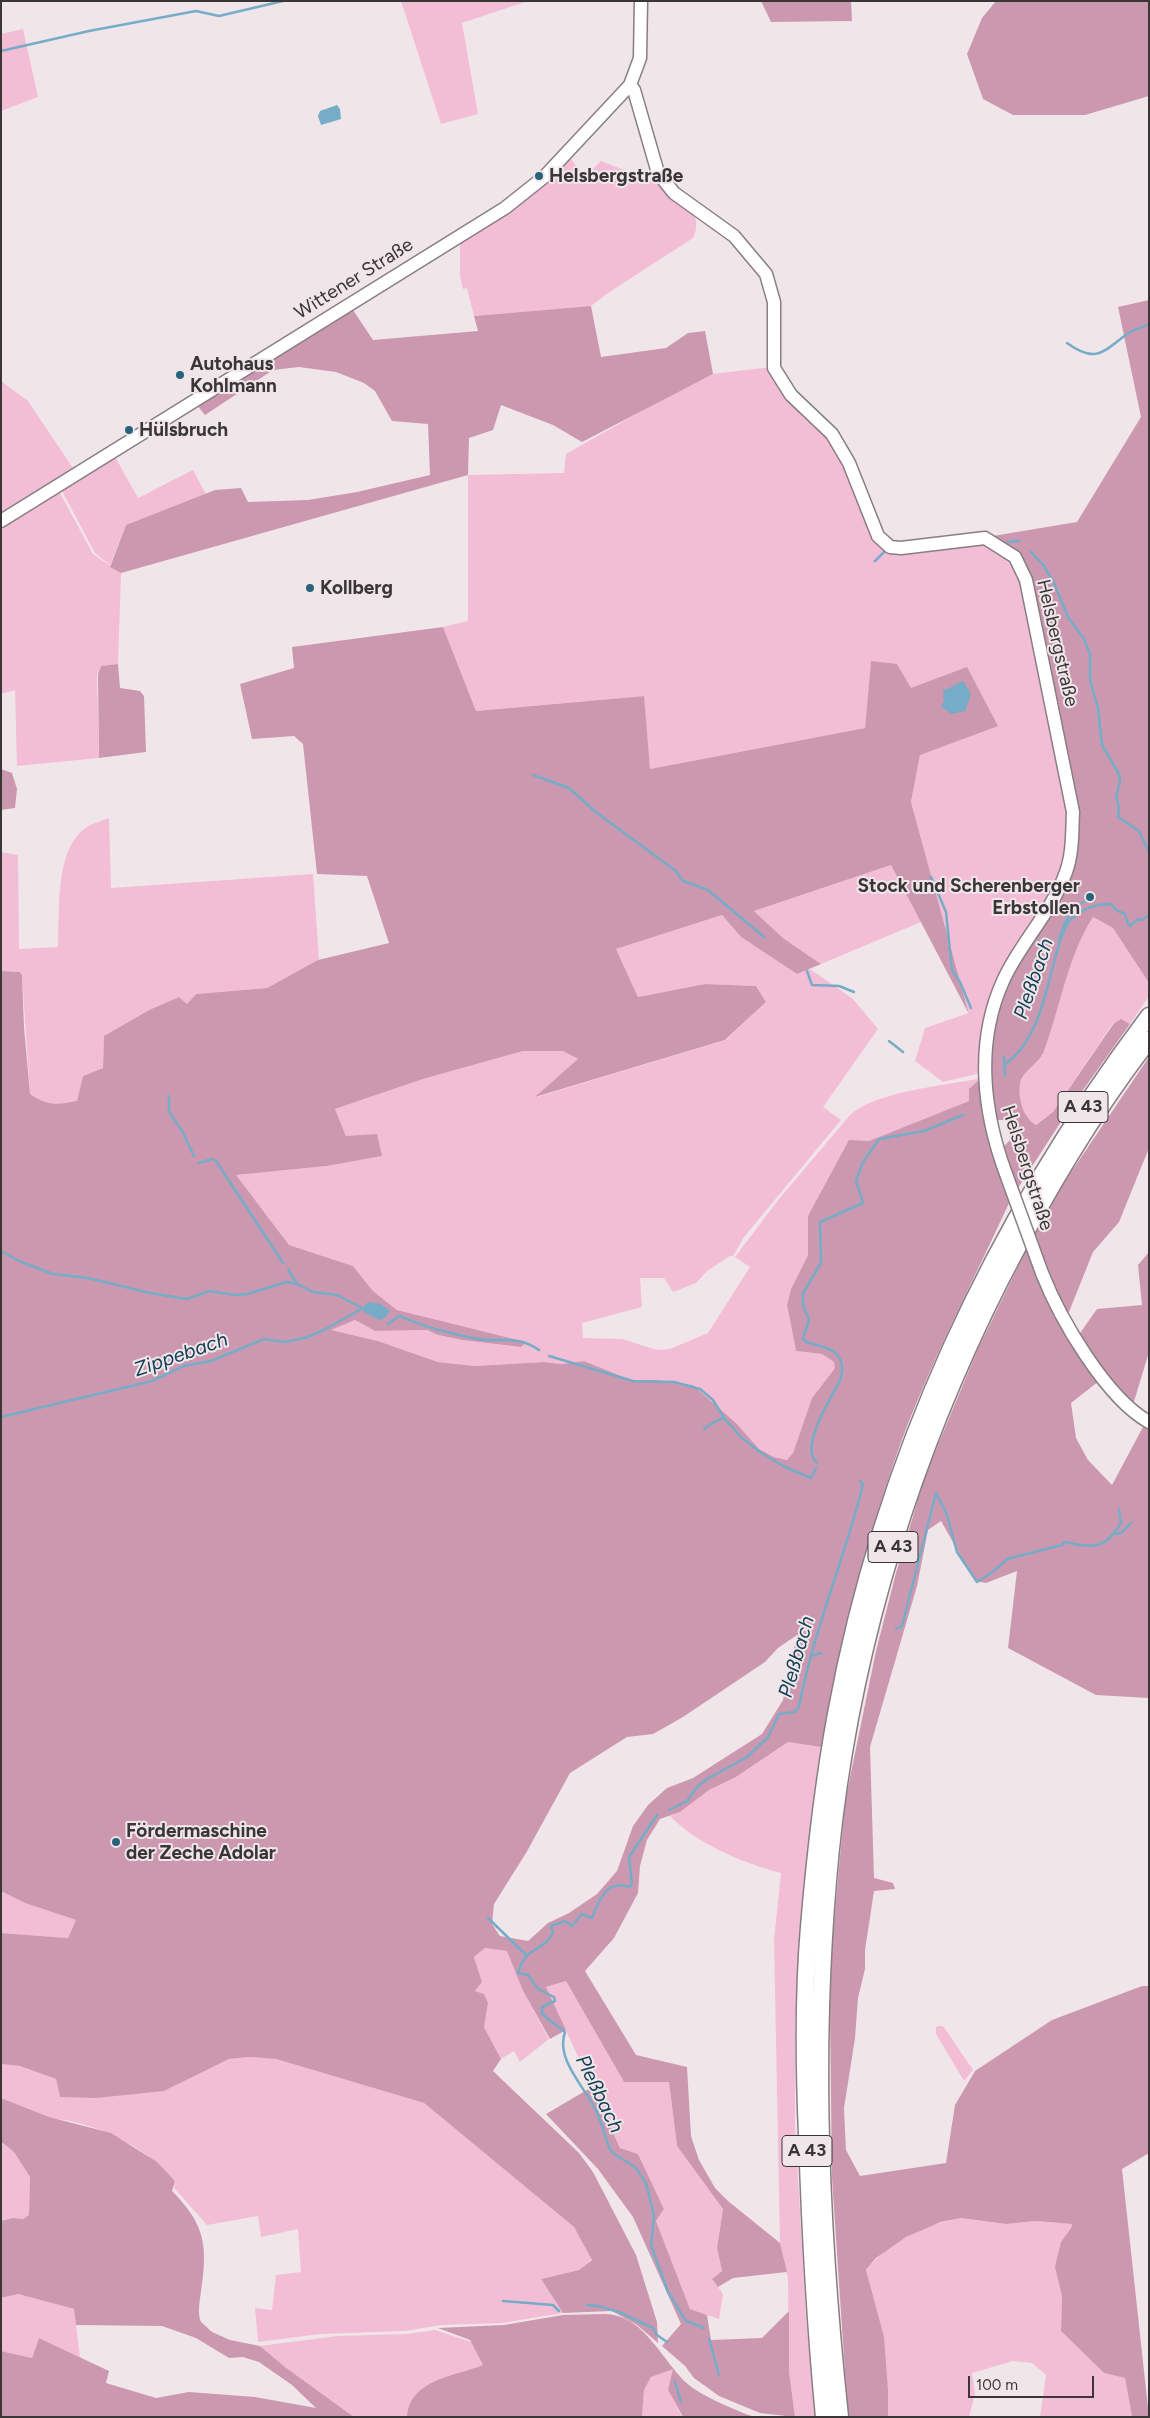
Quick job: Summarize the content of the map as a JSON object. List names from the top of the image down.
{
  "streets": {
    "highway": ["A 43"],
    "street": ["Wittener Straße", "Helsbergstraße"]
  },
  "crossings": [
    ["Wittener Straße", "Helsbergstraße"]
  ],
  "water": ["Pleßbach", "Zippebach"],
  "places": [
    "Helsbergstraße",
    "Autohaus Kohlmann",
    "Hülsbruch",
    "Kollberg",
    "Stock und Scherenberger Erbstollen",
    "Fördermaschine der Zeche Adolar"
  ],
  "scale_bar": "100 m"
}
